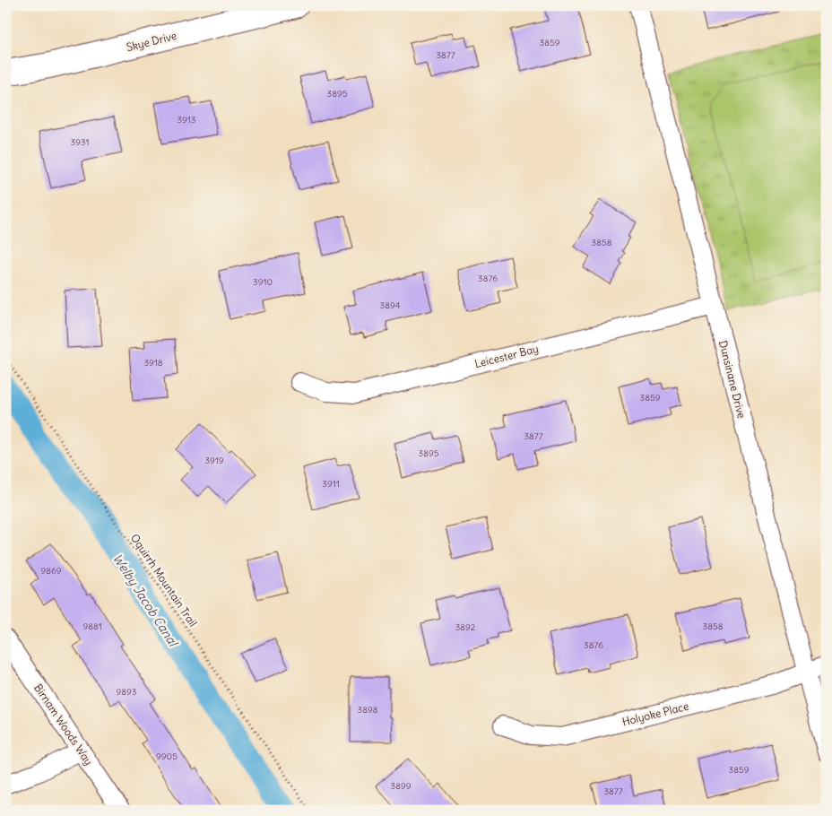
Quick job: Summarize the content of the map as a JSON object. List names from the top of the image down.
{
  "streets": {
    "main road": ["Skye Drive"],
    "street": [
      "Leicester Bay",
      "Dunsinane Drive",
      "Holyoke Place",
      "Birnam Woods Way"
    ],
    "path": ["Oquirrh Mountain Trail"]
  },
  "crossings": [
    ["Leicester Bay", "Dunsinane Drive"],
    ["Dunsinane Drive", "Holyoke Place"]
  ],
  "water": ["Welby Jacob Canal"],
  "house_numbers": [
    "3859",
    "3877",
    "3895",
    "3913",
    "3931",
    "3858",
    "3876",
    "3910",
    "3894",
    "3918",
    "3859",
    "3877",
    "3895",
    "3919",
    "3911",
    "9869",
    "9881",
    "3858",
    "3892",
    "3876",
    "9893",
    "3898",
    "9905",
    "3859",
    "3899",
    "3877"
  ]
}
